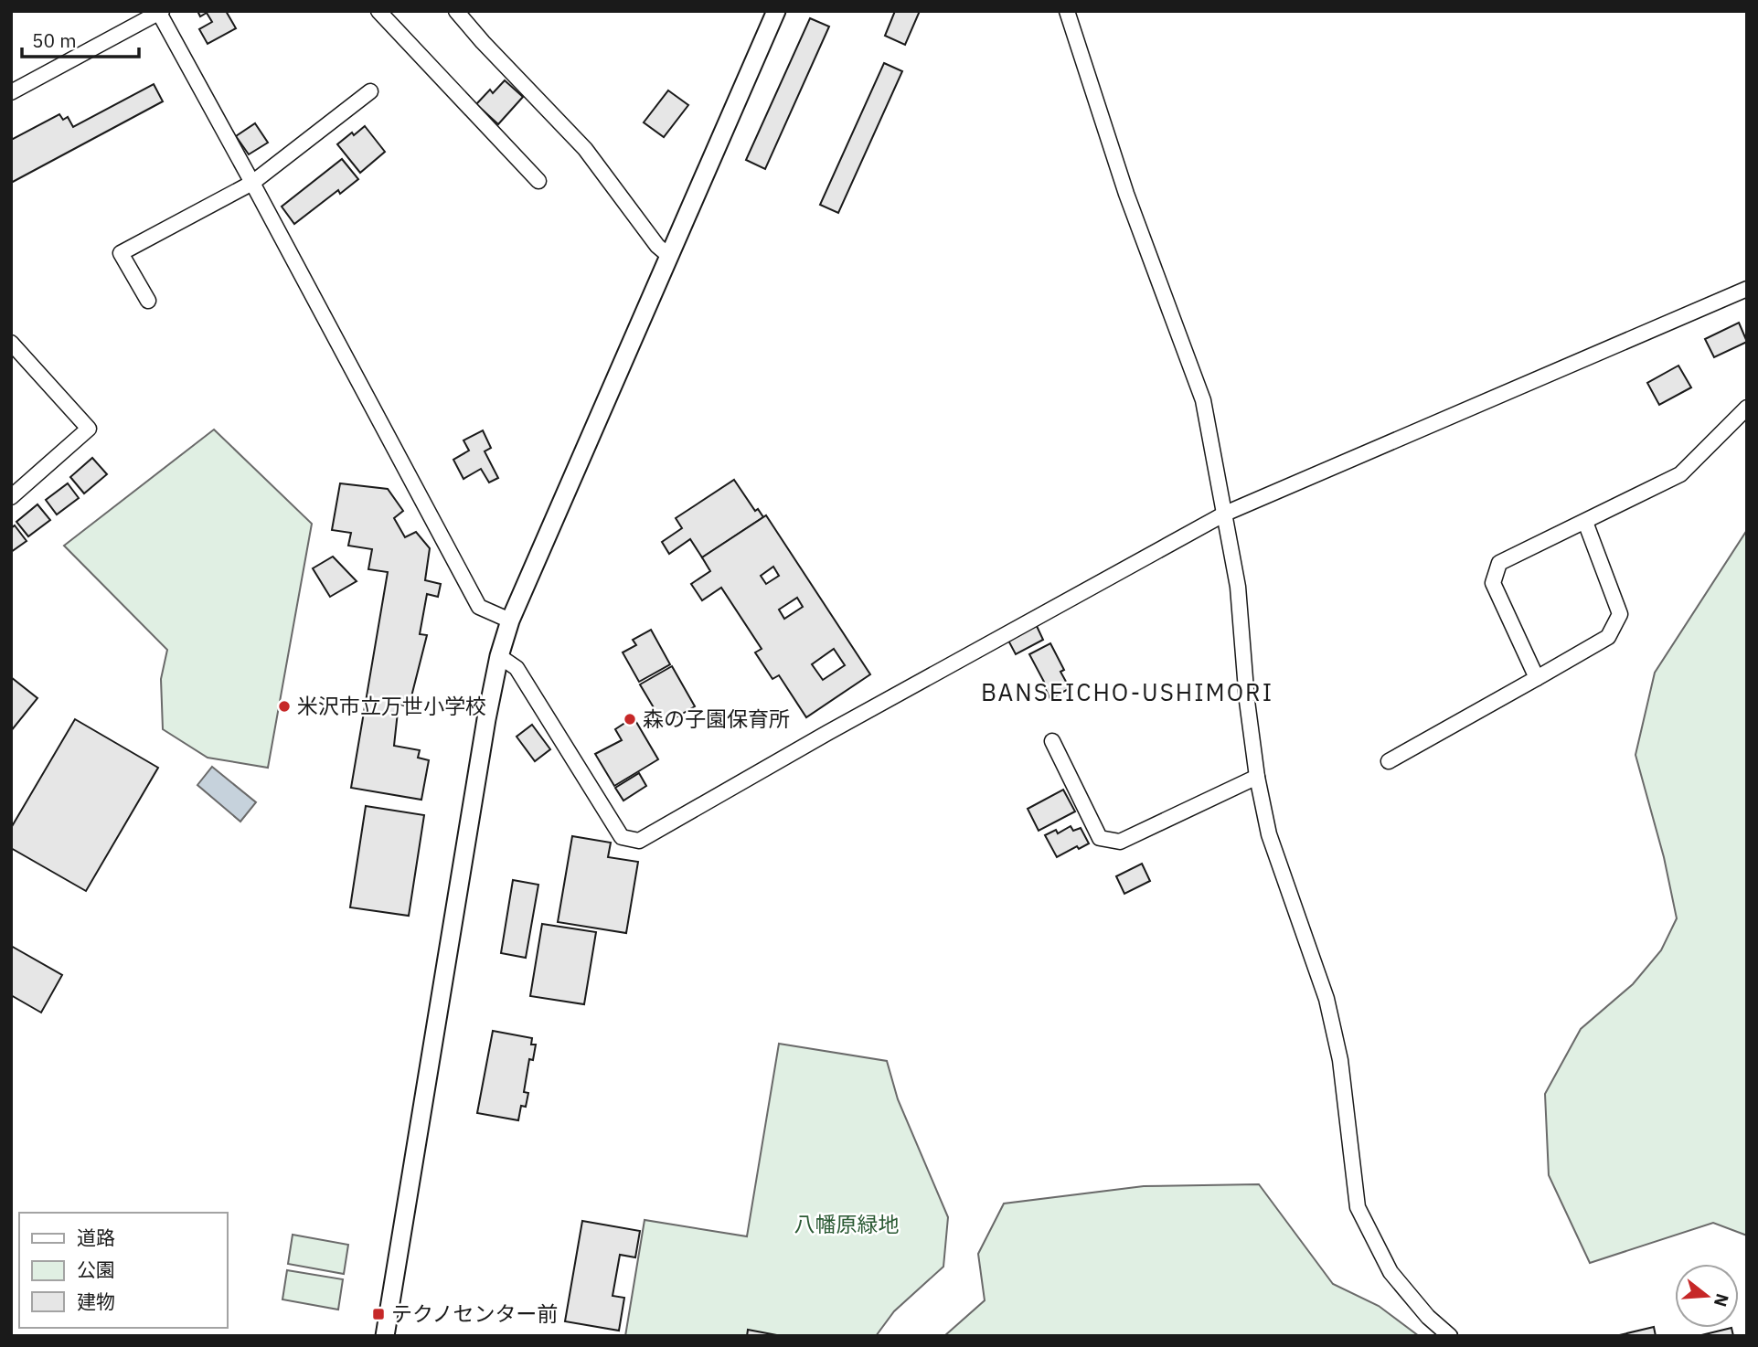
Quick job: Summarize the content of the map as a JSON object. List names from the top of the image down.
{
  "districts": ["BANSEICHO-USHIMORI"],
  "parks": ["八幡原緑地"],
  "places": {
    "other": ["米沢市立万世小学校", "森の子園保育所"],
    "transit": ["テクノセンター前"]
  },
  "legend": ["道路", "公園", "建物"],
  "scale_bar": "50 m",
  "north": "right"
}
